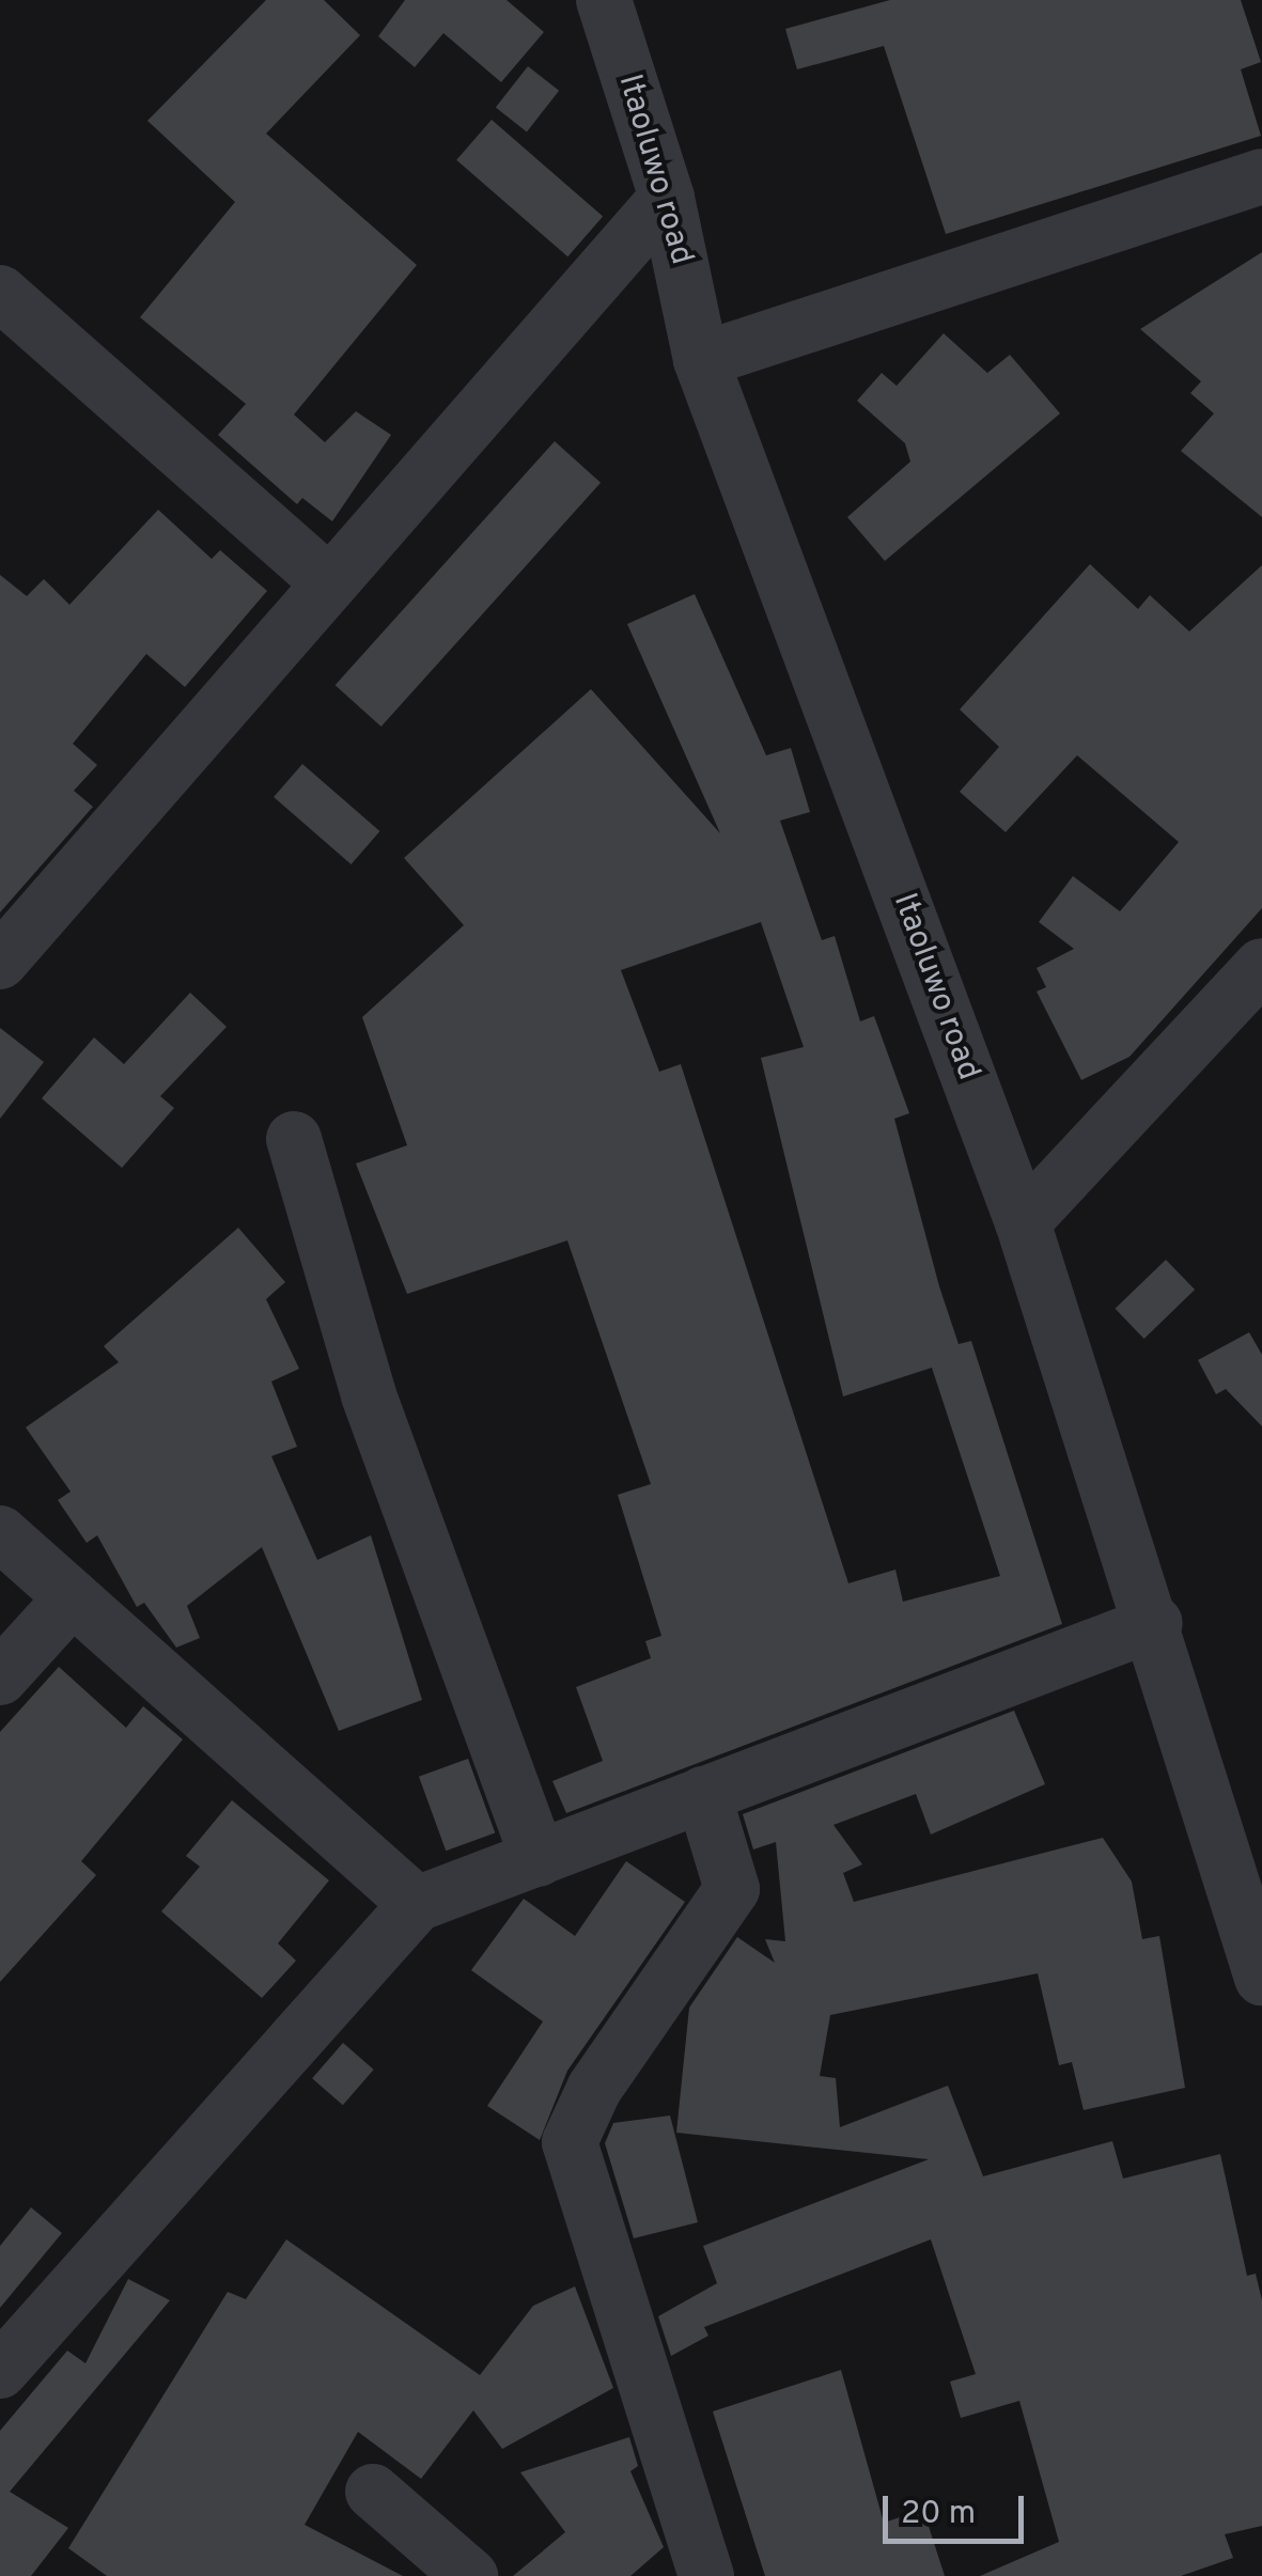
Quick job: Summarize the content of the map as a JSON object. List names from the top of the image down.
{
  "streets": {
    "street": ["Itaoluwo road"]
  },
  "scale_bar": "20 m"
}
